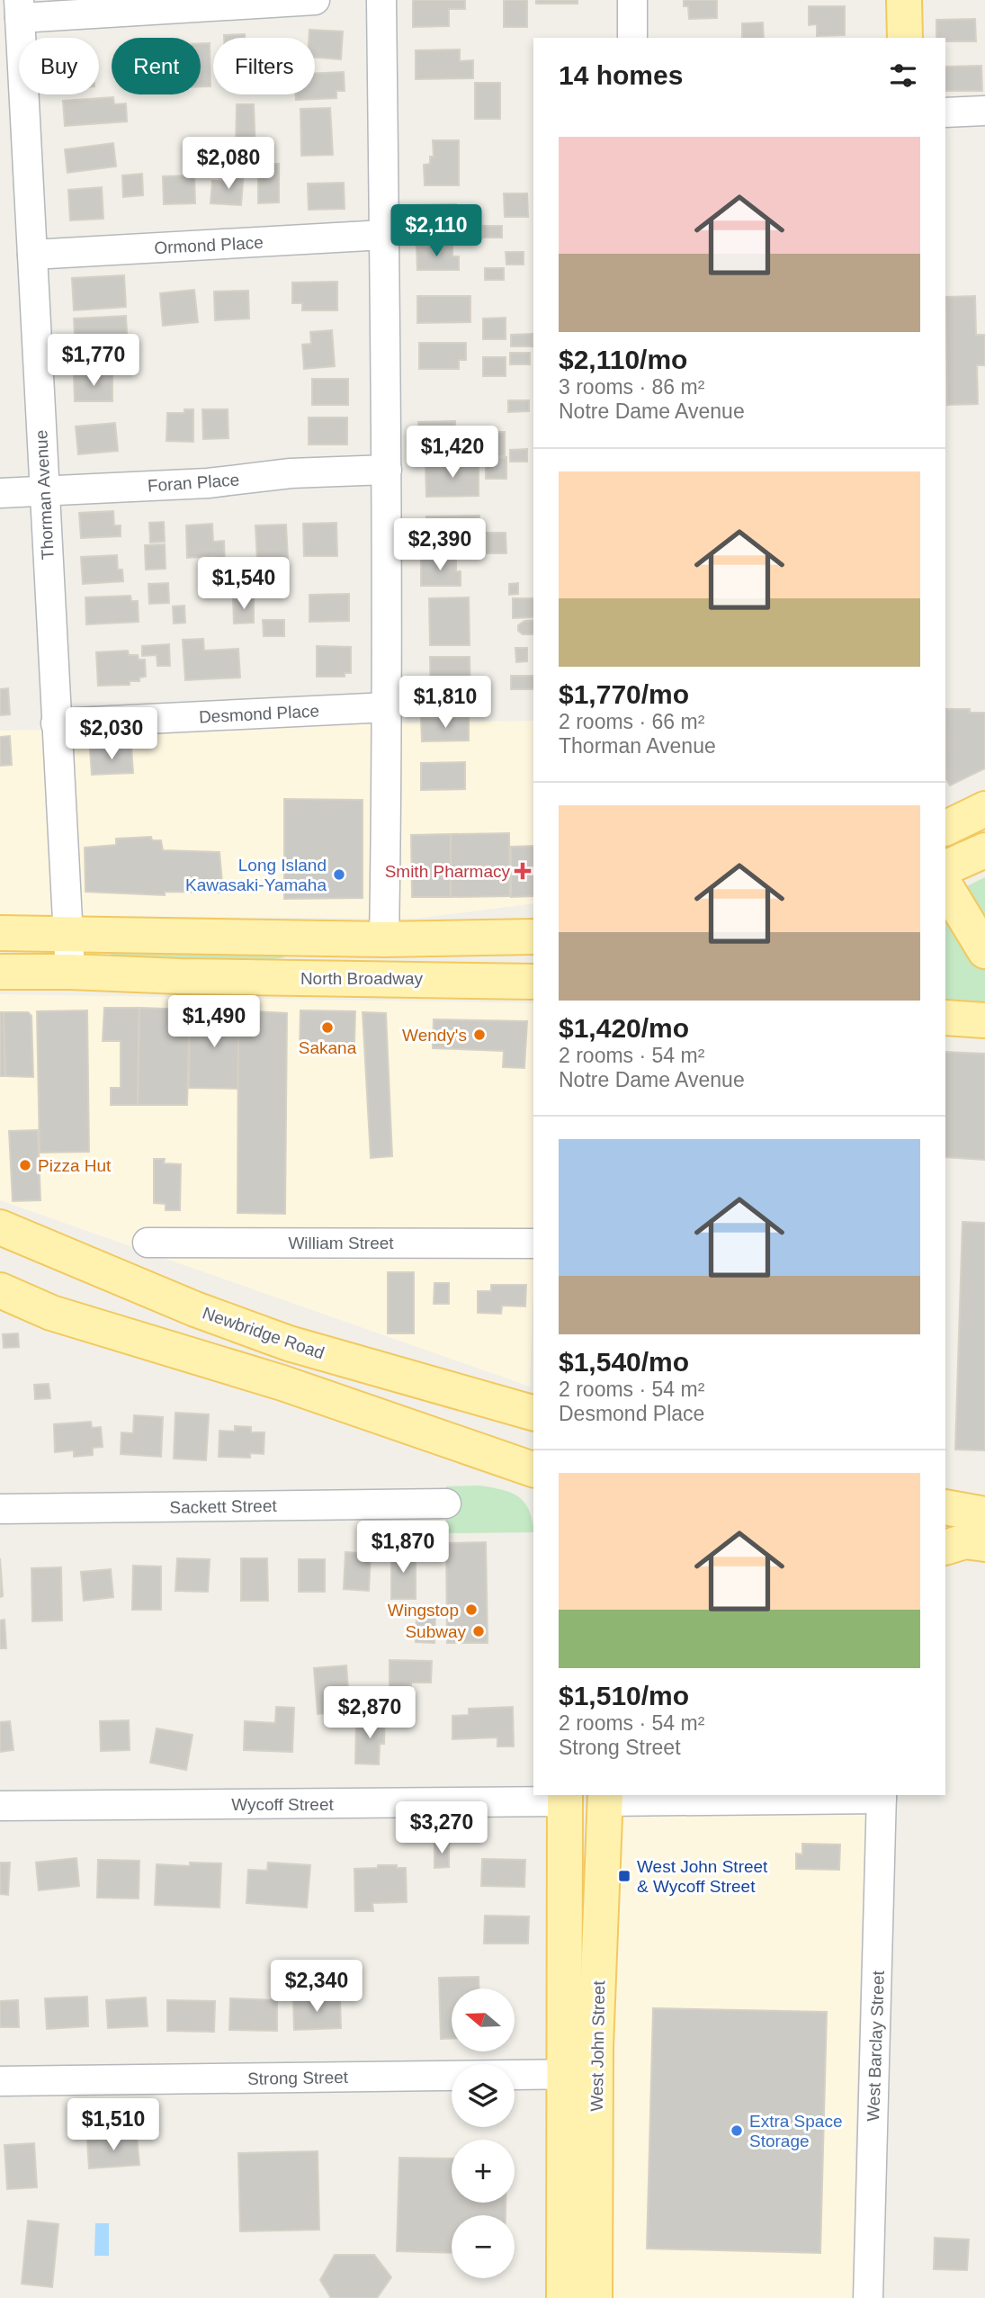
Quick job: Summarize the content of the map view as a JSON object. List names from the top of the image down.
{
  "streets": {
    "main road": ["North Broadway", "Newbridge Road", "West John Street"],
    "street": [
      "Ormond Place",
      "Foran Place",
      "Thorman Avenue",
      "Desmond Place",
      "William Street",
      "Sackett Street",
      "Wycoff Street",
      "West Barclay Street",
      "Strong Street"
    ]
  },
  "crossings": [
    ["Ormond Place", "Thorman Avenue"],
    ["Foran Place", "Thorman Avenue"],
    ["Thorman Avenue", "Desmond Place"],
    ["Thorman Avenue", "North Broadway"],
    ["Wycoff Street", "West John Street"],
    ["West John Street", "Strong Street"]
  ],
  "places": {
    "health": ["Smith Pharmacy"],
    "other": [
      "Long Island Kawasaki-Yamaha",
      "Sakana",
      "Wendy's",
      "Pizza Hut",
      "Wingstop",
      "Subway",
      "Extra Space Storage"
    ],
    "transit": ["West John Street & Wycoff Street"]
  },
  "north": "left",
  "page": {
    "chip": ["Buy", "Rent", "Filters"],
    "heading": "14 homes",
    "list": [
      {
        "name": "$2,110/mo",
        "note": "3 rooms · 86 m² · Notre Dame Avenue"
      },
      {
        "name": "$1,770/mo",
        "note": "2 rooms · 66 m² · Thorman Avenue"
      },
      {
        "name": "$1,420/mo",
        "note": "2 rooms · 54 m² · Notre Dame Avenue"
      },
      {
        "name": "$1,540/mo",
        "note": "2 rooms · 54 m² · Desmond Place"
      },
      {
        "name": "$1,510/mo",
        "note": "2 rooms · 54 m² · Strong Street"
      }
    ],
    "price": [
      "$2,080",
      "$2,110",
      "$1,770",
      "$1,420",
      "$2,390",
      "$1,540",
      "$1,810",
      "$2,030",
      "$1,490",
      "$1,870",
      "$2,870",
      "$3,270",
      "$2,340",
      "$1,510"
    ],
    "map_buttons": ["+", "−"]
  }
}
